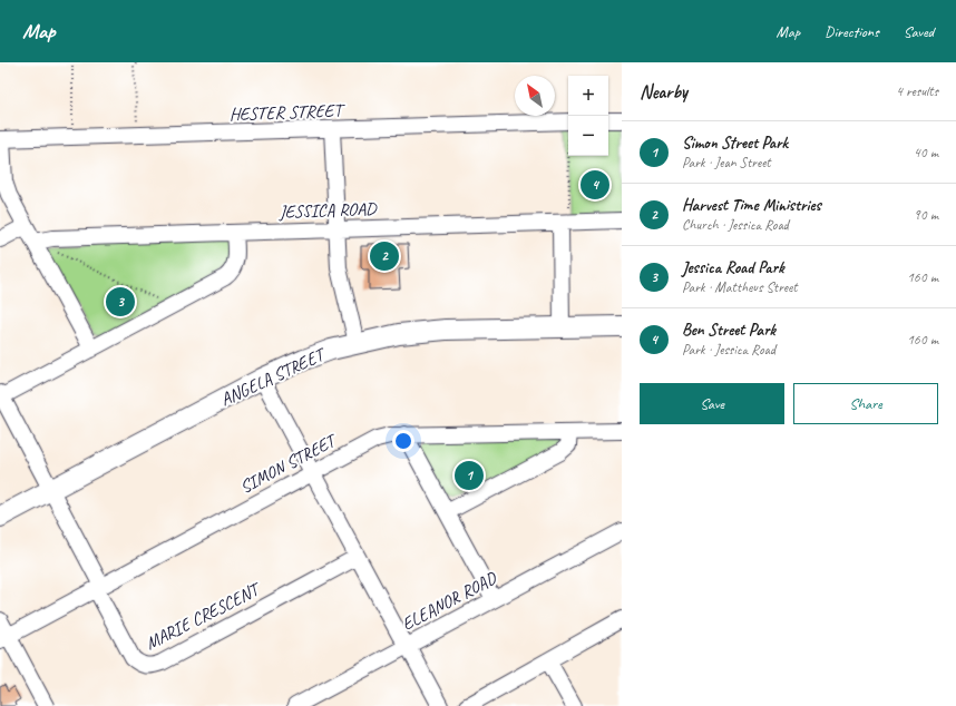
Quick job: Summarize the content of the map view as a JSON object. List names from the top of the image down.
{
  "streets": {
    "street": [
      "HESTER STREET",
      "JESSICA ROAD",
      "ANGELA STREET",
      "SIMON STREET",
      "ELEANOR ROAD",
      "MARIE CRESCENT"
    ]
  },
  "crossings": [
    ["SIMON STREET", "MARIE CRESCENT"]
  ],
  "north": "top left",
  "page": {
    "header": "Map",
    "nav": ["Map", "Directions", "Saved"],
    "heading": ["Nearby", "4 results"],
    "map_buttons": ["+", "−"],
    "list": [
      {
        "mark": "1",
        "name": "Simon Street Park",
        "note": "Park · Jean Street",
        "value": "40 m"
      },
      {
        "mark": "2",
        "name": "Harvest Time Ministries",
        "note": "Church · Jessica Road",
        "value": "90 m"
      },
      {
        "mark": "3",
        "name": "Jessica Road Park",
        "note": "Park · Mattheus Street",
        "value": "160 m"
      },
      {
        "mark": "4",
        "name": "Ben Street Park",
        "note": "Park · Jessica Road",
        "value": "160 m"
      }
    ],
    "pins": [
      "4",
      "2",
      "3",
      "1"
    ],
    "buttons": ["Save", "Share"]
  }
}
